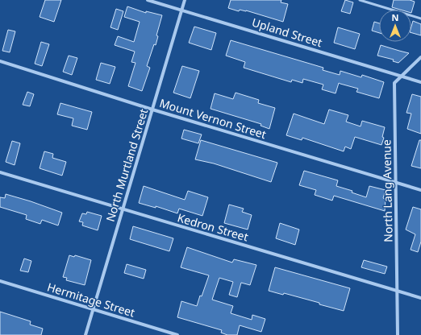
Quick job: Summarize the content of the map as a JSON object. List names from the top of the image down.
{
  "streets": {
    "street": [
      "Upland Street",
      "Mount Vernon Street",
      "North Murtland Street",
      "North Lang Avenue",
      "Kedron Street",
      "Hermitage Street"
    ]
  },
  "crossings": [
    ["Upland Street", "North Murtland Street"],
    ["Upland Street", "North Lang Avenue"],
    ["Mount Vernon Street", "North Murtland Street"],
    ["Mount Vernon Street", "North Lang Avenue"],
    ["North Murtland Street", "Kedron Street"],
    ["North Murtland Street", "Hermitage Street"],
    ["North Lang Avenue", "Kedron Street"]
  ],
  "north": "top"
}
